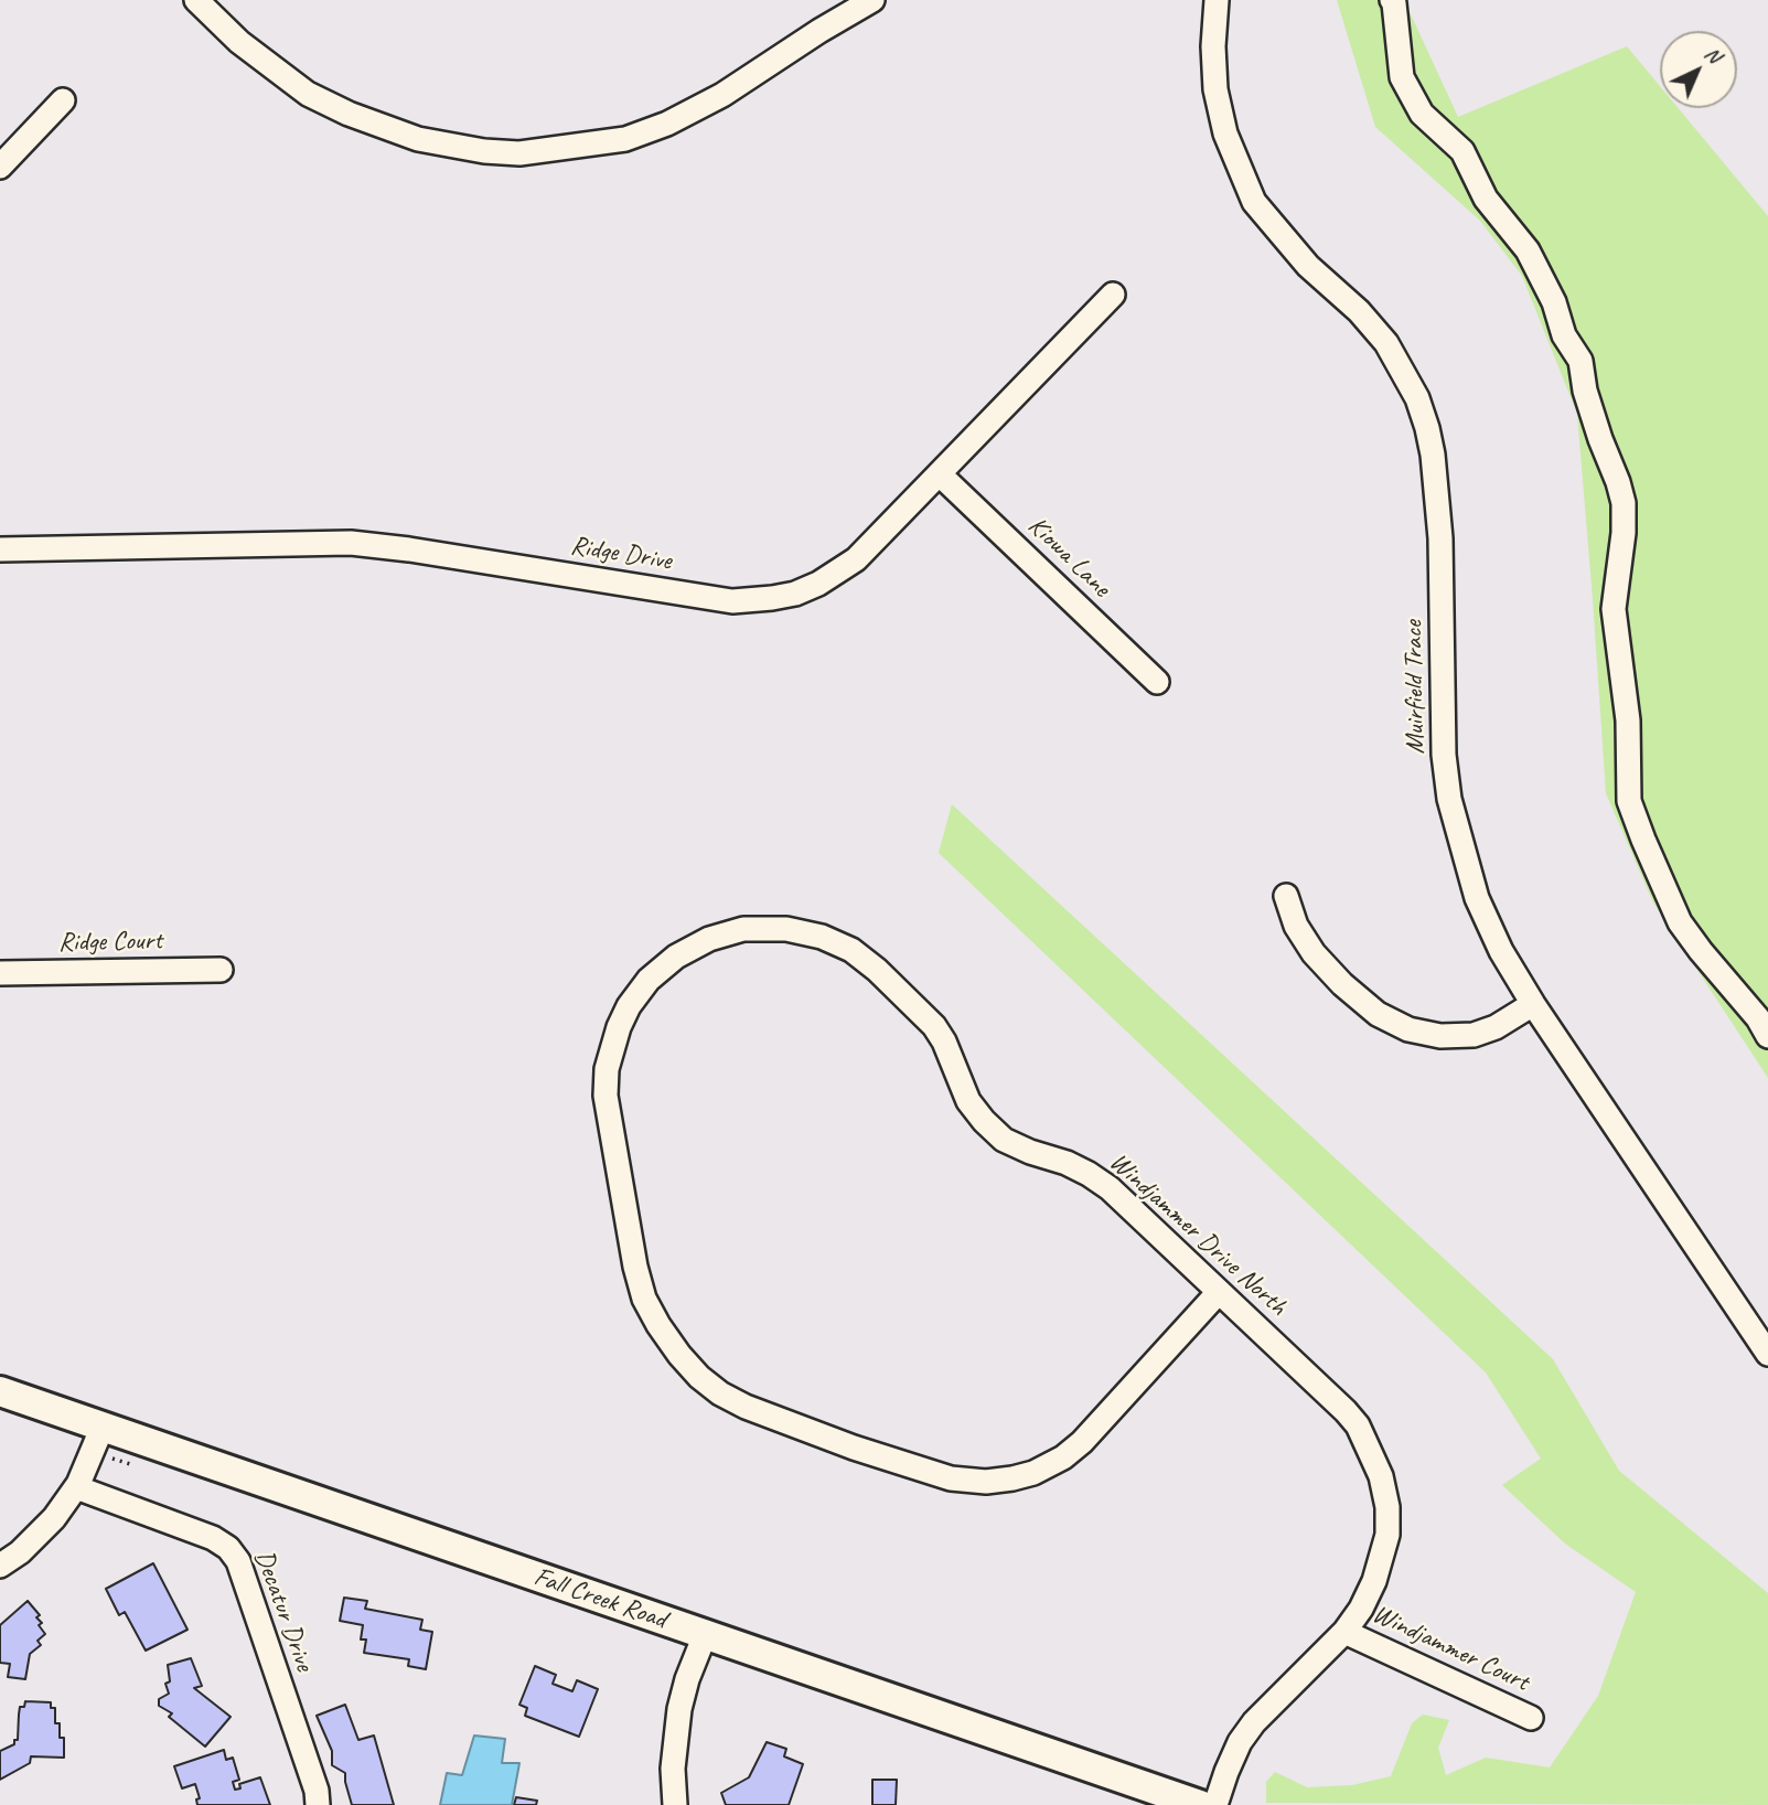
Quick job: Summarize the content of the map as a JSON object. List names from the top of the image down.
{
  "streets": {
    "main road": ["Fall Creek Road"],
    "street": [
      "Ridge Drive",
      "Kiowa Lane",
      "Muirfield Trace",
      "Ridge Court",
      "Windjammer Drive North",
      "Decatur Drive",
      "Windjammer Court"
    ]
  },
  "crossings": [
    ["Ridge Drive", "Kiowa Lane"],
    ["Windjammer Drive North", "Windjammer Court"]
  ],
  "north": "top right"
}
